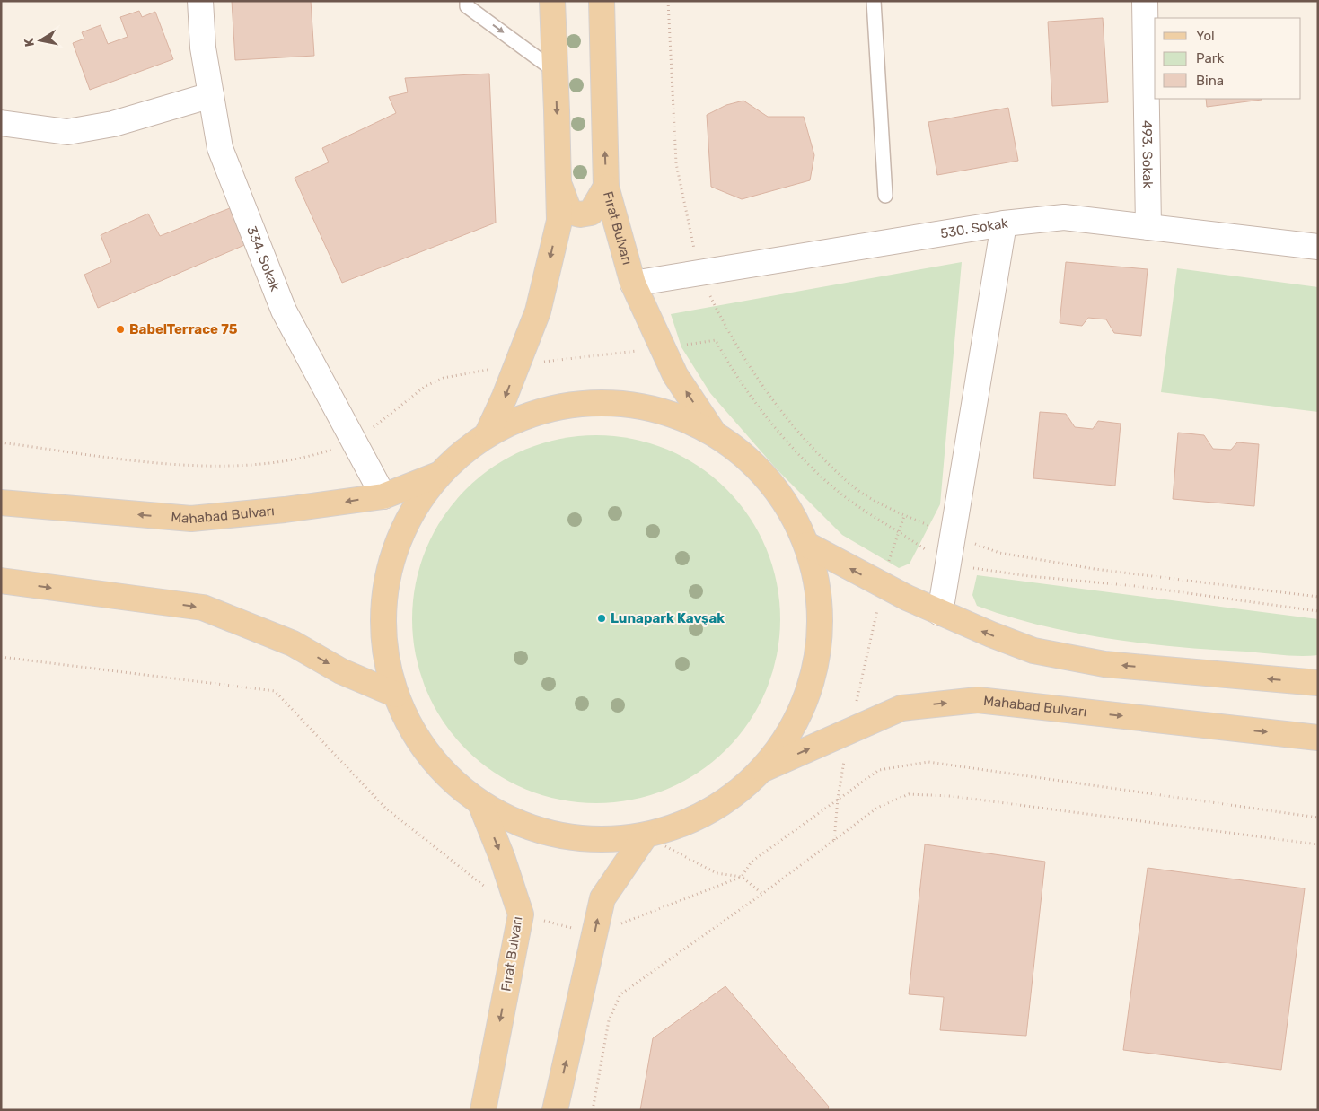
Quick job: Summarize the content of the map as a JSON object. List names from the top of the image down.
{
  "streets": {
    "main road": ["Fırat Bulvarı", "Mahabad Bulvarı"],
    "street": ["493. Sokak", "530. Sokak", "334. Sokak"]
  },
  "crossings": [
    ["493. Sokak", "530. Sokak"],
    ["Fırat Bulvarı", "530. Sokak"],
    ["334. Sokak", "Mahabad Bulvarı"]
  ],
  "places": ["BabelTerrace 75", "Lunapark Kavşak"],
  "legend": ["Yol", "Park", "Bina"],
  "north": "left"
}
